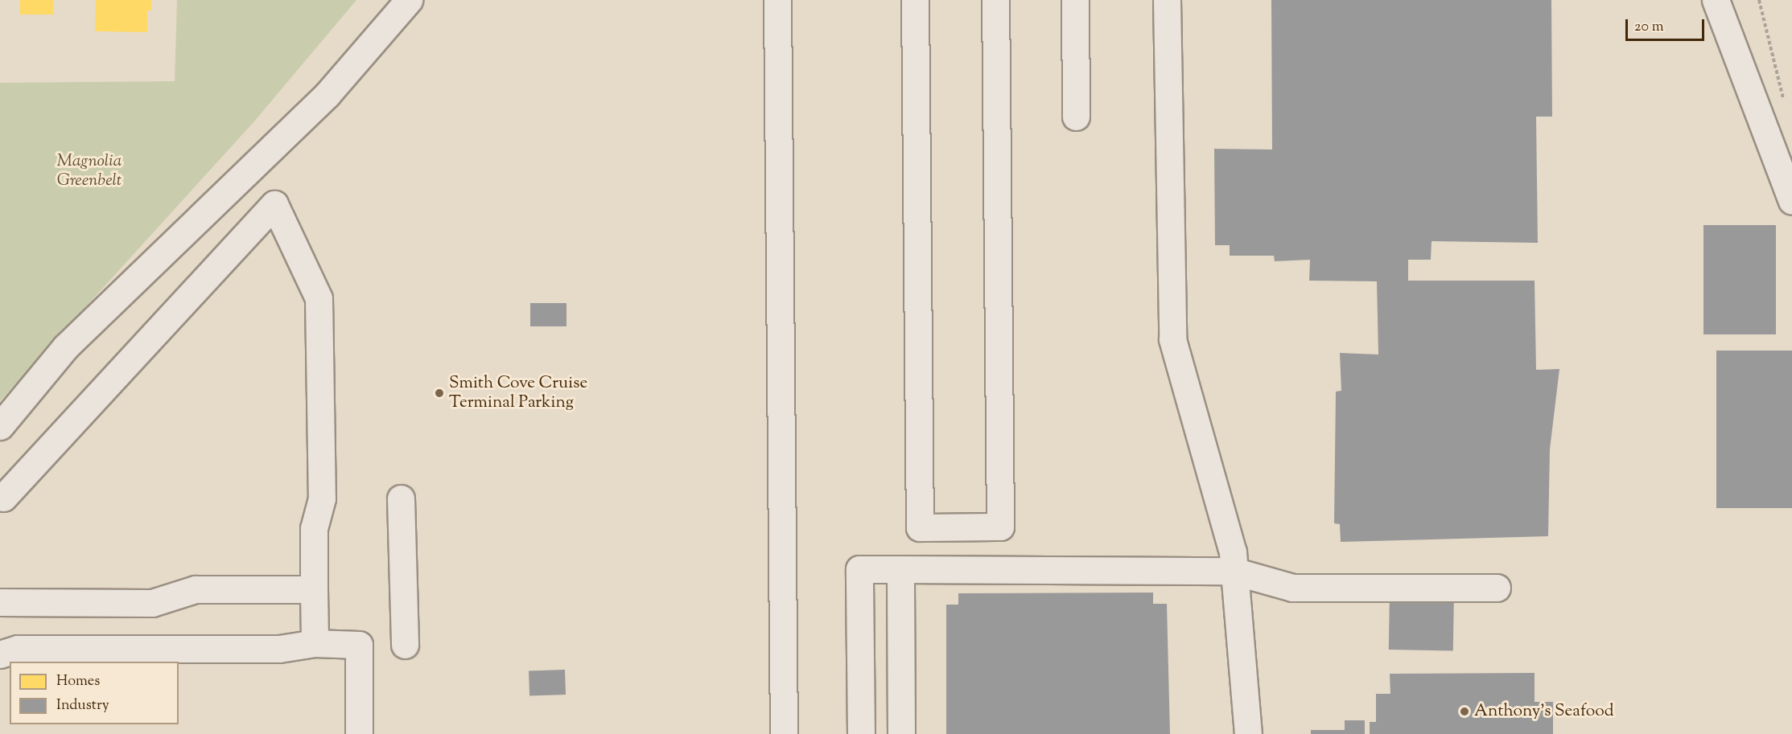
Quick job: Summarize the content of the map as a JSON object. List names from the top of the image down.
{
  "parks": ["Magnolia Greenbelt"],
  "places": ["Smith Cove Cruise Terminal Parking", "Anthony's Seafood"],
  "legend": ["Homes", "Industry"],
  "scale_bar": "20 m"
}
